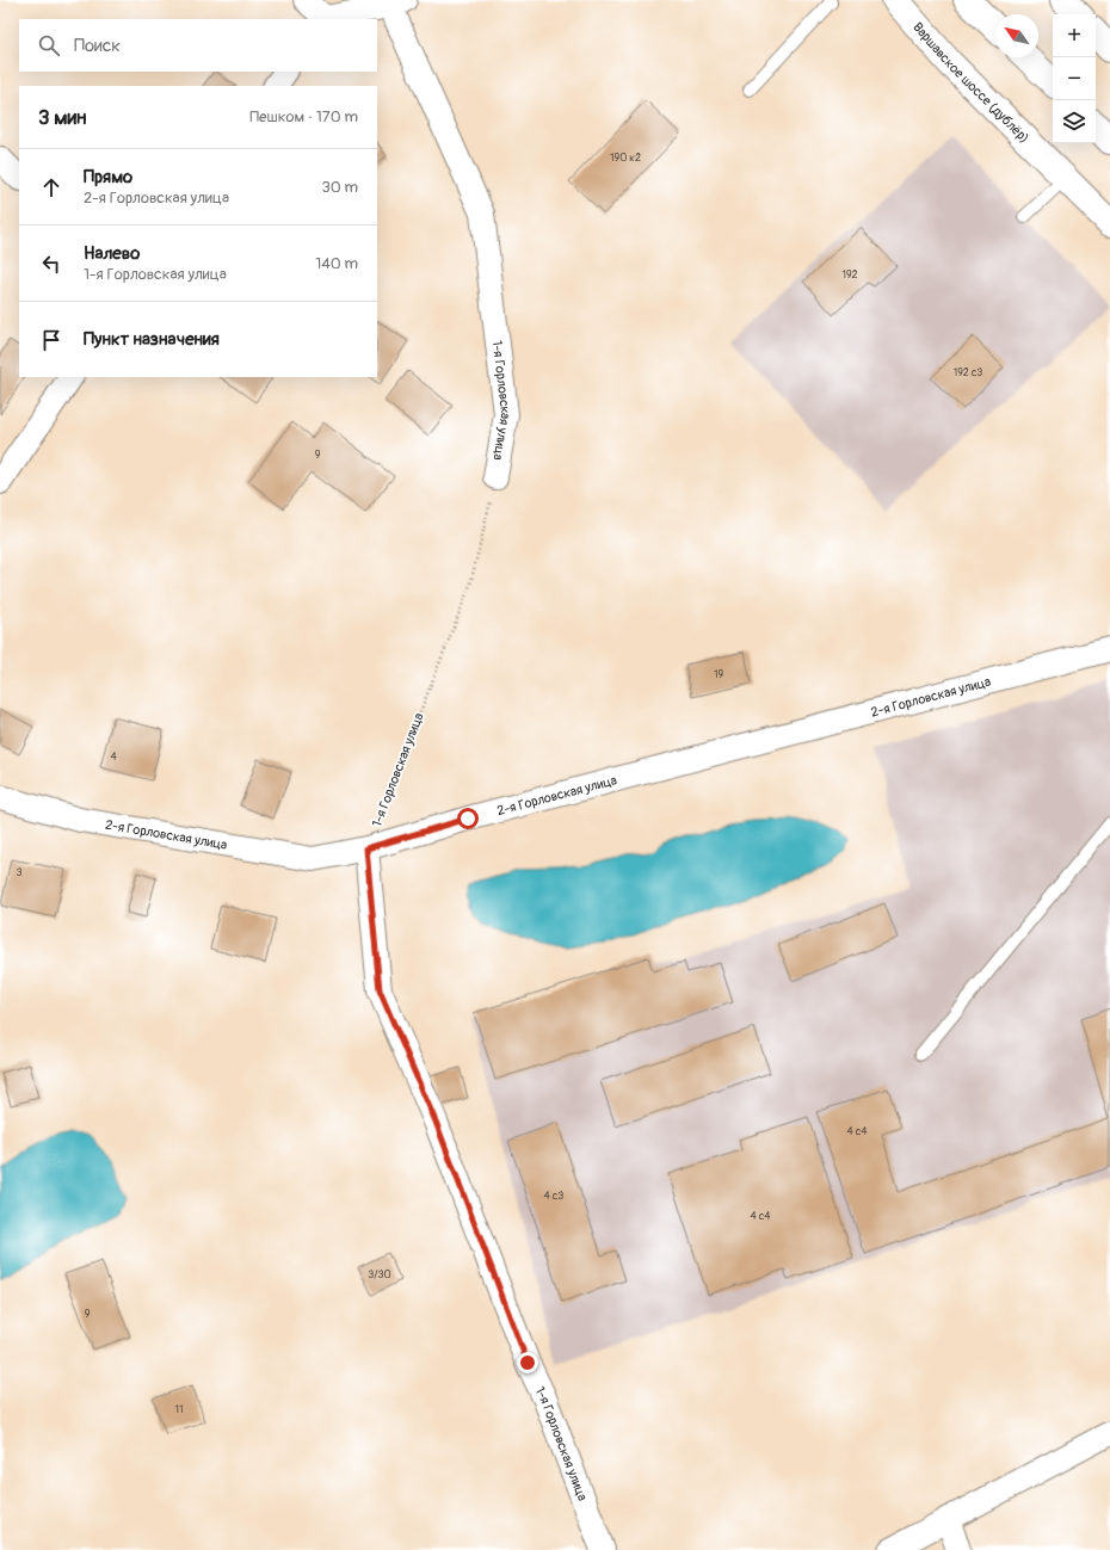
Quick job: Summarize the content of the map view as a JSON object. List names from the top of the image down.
{
  "streets": {
    "main road": ["Варшавское шоссе (дублёр)"],
    "street": ["1-я Горловская улица", "2-я Горловская улица"]
  },
  "crossings": [
    ["1-я Горловская улица", "2-я Горловская улица"]
  ],
  "house_numbers": [
    "190 к2",
    "192",
    "192 с3",
    "9",
    "19",
    "4",
    "3",
    "4 с4",
    "4 с3",
    "4 с4",
    "3/30",
    "9",
    "11"
  ],
  "north": "top left",
  "page": {
    "map_buttons": ["+", "−"],
    "search": "Поиск",
    "heading": ["3 мин", "Пешком · 170 m"],
    "list": [
      ["Прямо", "2-я Горловская улица", "30 m"],
      ["Налево", "1-я Горловская улица", "140 m"],
      "Пункт назначения"
    ]
  }
}
